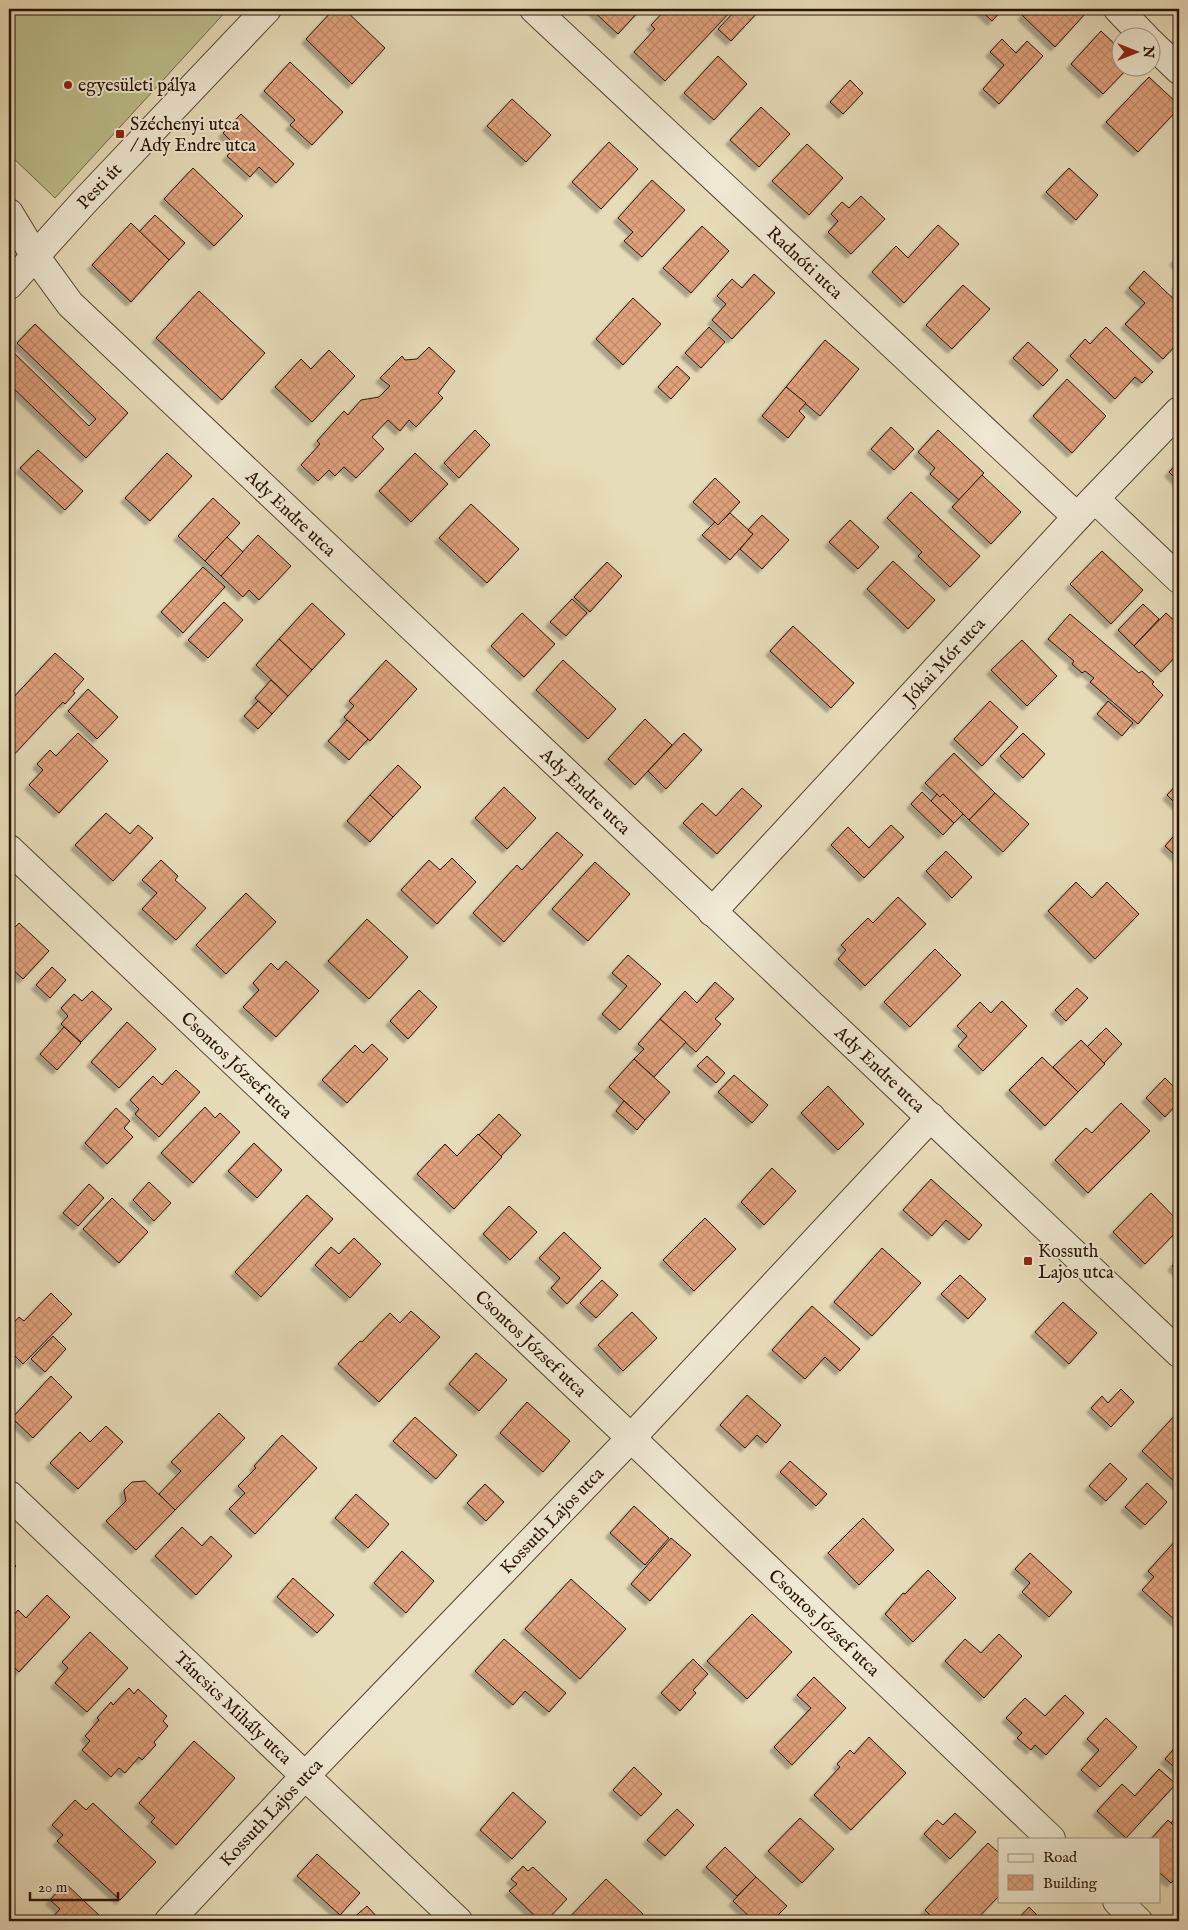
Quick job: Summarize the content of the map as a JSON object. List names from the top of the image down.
{
  "streets": {
    "street": [
      "Pesti út",
      "Radnóti utca",
      "Ady Endre utca",
      "Jókai Mór utca",
      "Csontos József utca",
      "Kossuth Lajos utca",
      "Táncsics Mihály utca"
    ]
  },
  "crossings": [
    ["Pesti út", "Ady Endre utca"],
    ["Radnóti utca", "Jókai Mór utca"],
    ["Ady Endre utca", "Jókai Mór utca"],
    ["Ady Endre utca", "Kossuth Lajos utca"],
    ["Csontos József utca", "Kossuth Lajos utca"],
    ["Kossuth Lajos utca", "Táncsics Mihály utca"]
  ],
  "places": {
    "other": ["egyesületi pálya"],
    "transit": ["Széchenyi utca / Ady Endre utca", "Kossuth Lajos utca"]
  },
  "legend": ["Road", "Building"],
  "scale_bar": "20 m",
  "north": "right"
}
